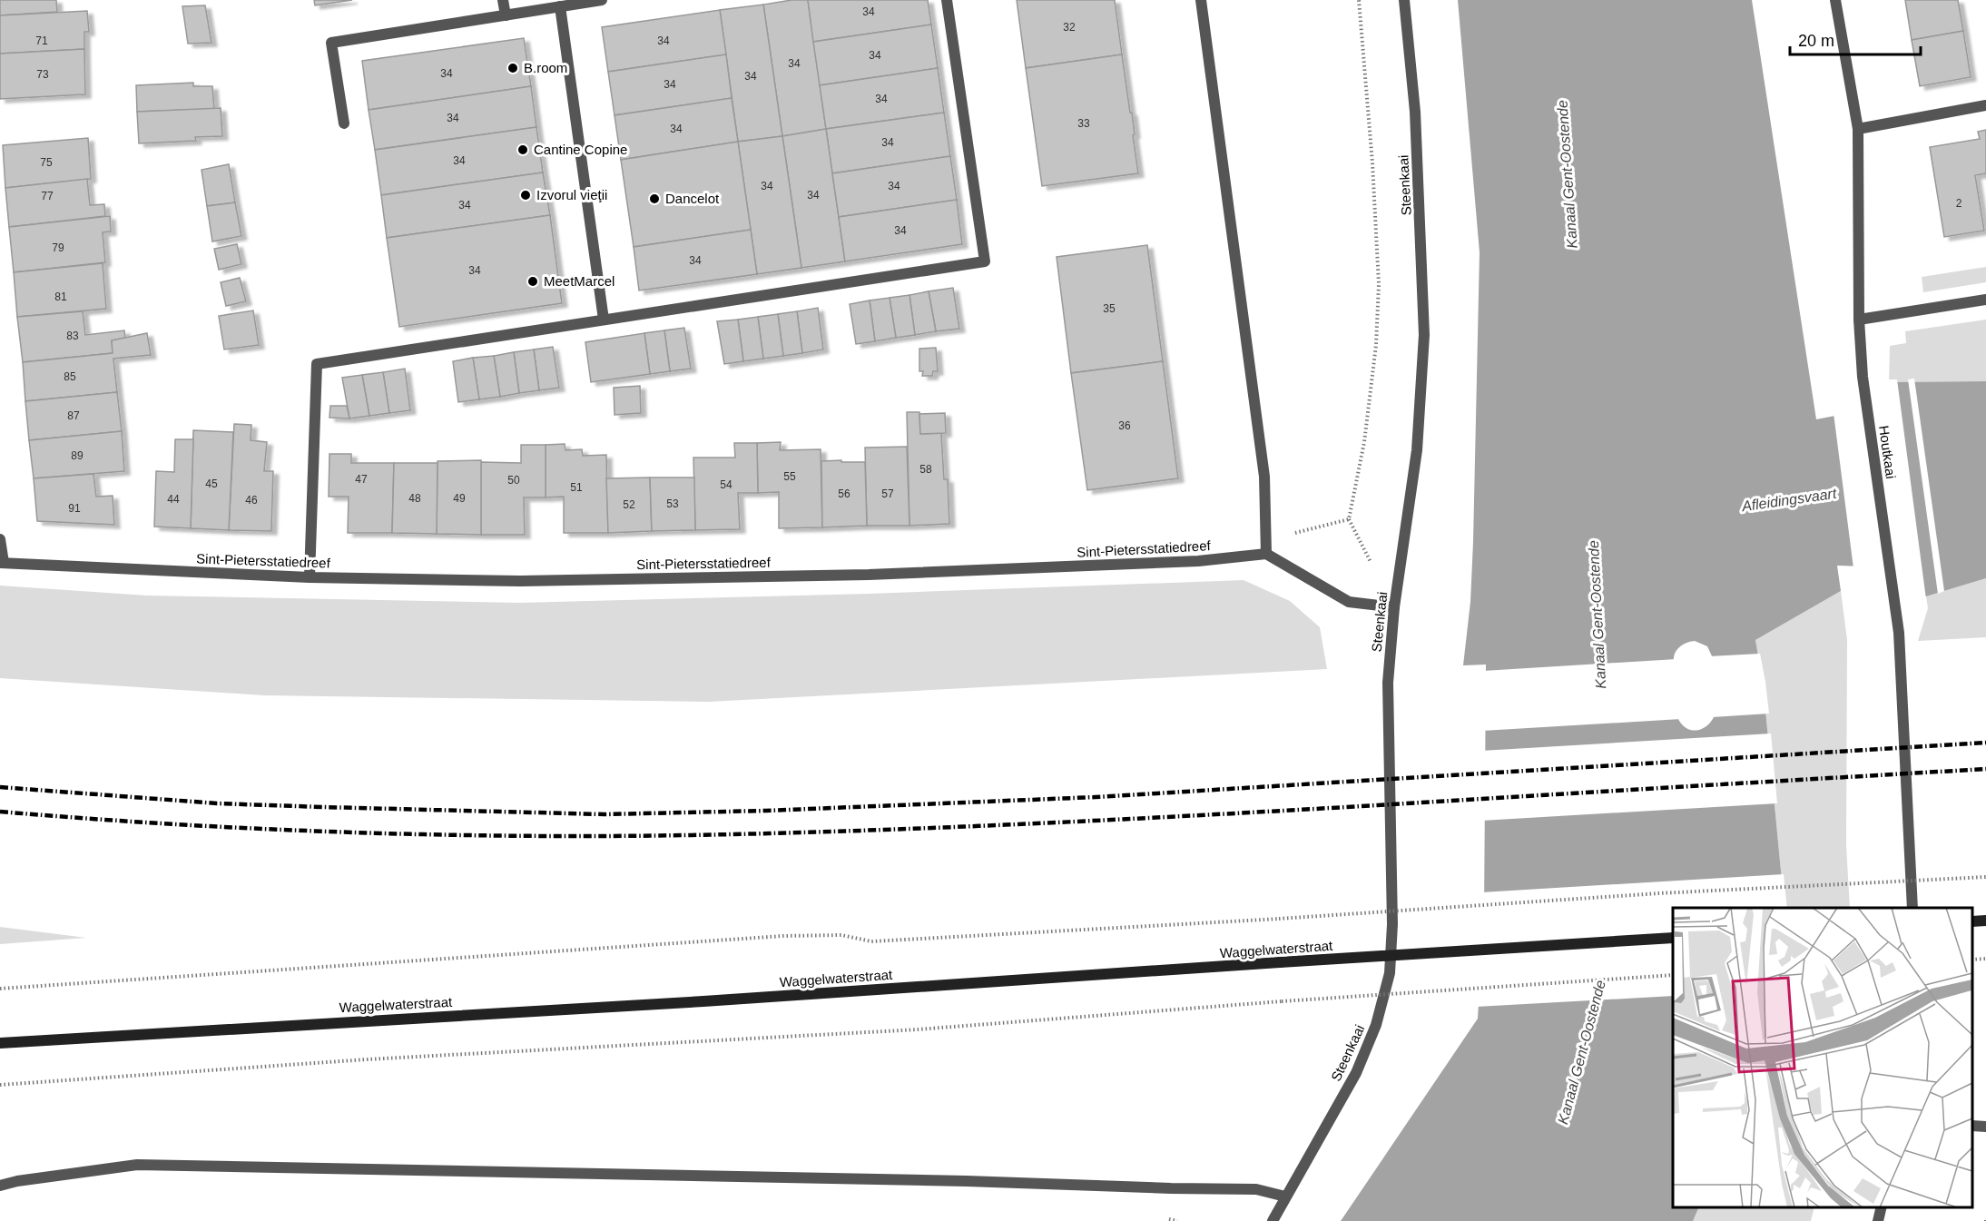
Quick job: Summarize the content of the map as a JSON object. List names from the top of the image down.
{
  "streets": {
    "main road": ["Waggelwaterstraat"],
    "street": ["Steenkaai", "Houtkaai", "Sint-Pietersstatiedreef"]
  },
  "water": ["Kanaal Gent-Oostende", "Afleidingsvaart"],
  "places": [
    "B.room",
    "Cantine Copine",
    "Izvorul vieţii",
    "Dancelot",
    "MeetMarcel"
  ],
  "house_numbers": [
    "34",
    "32",
    "71",
    "34",
    "34",
    "34",
    "34",
    "73",
    "34",
    "34",
    "34",
    "34",
    "33",
    "34",
    "34",
    "34",
    "75",
    "34",
    "34",
    "34",
    "77",
    "2",
    "34",
    "34",
    "79",
    "34",
    "34",
    "81",
    "35",
    "83",
    "85",
    "87",
    "36",
    "89",
    "58",
    "55",
    "47",
    "50",
    "45",
    "54",
    "51",
    "56",
    "57",
    "48",
    "49",
    "44",
    "46",
    "53",
    "52",
    "91"
  ],
  "scale_bar": "20 m"
}
